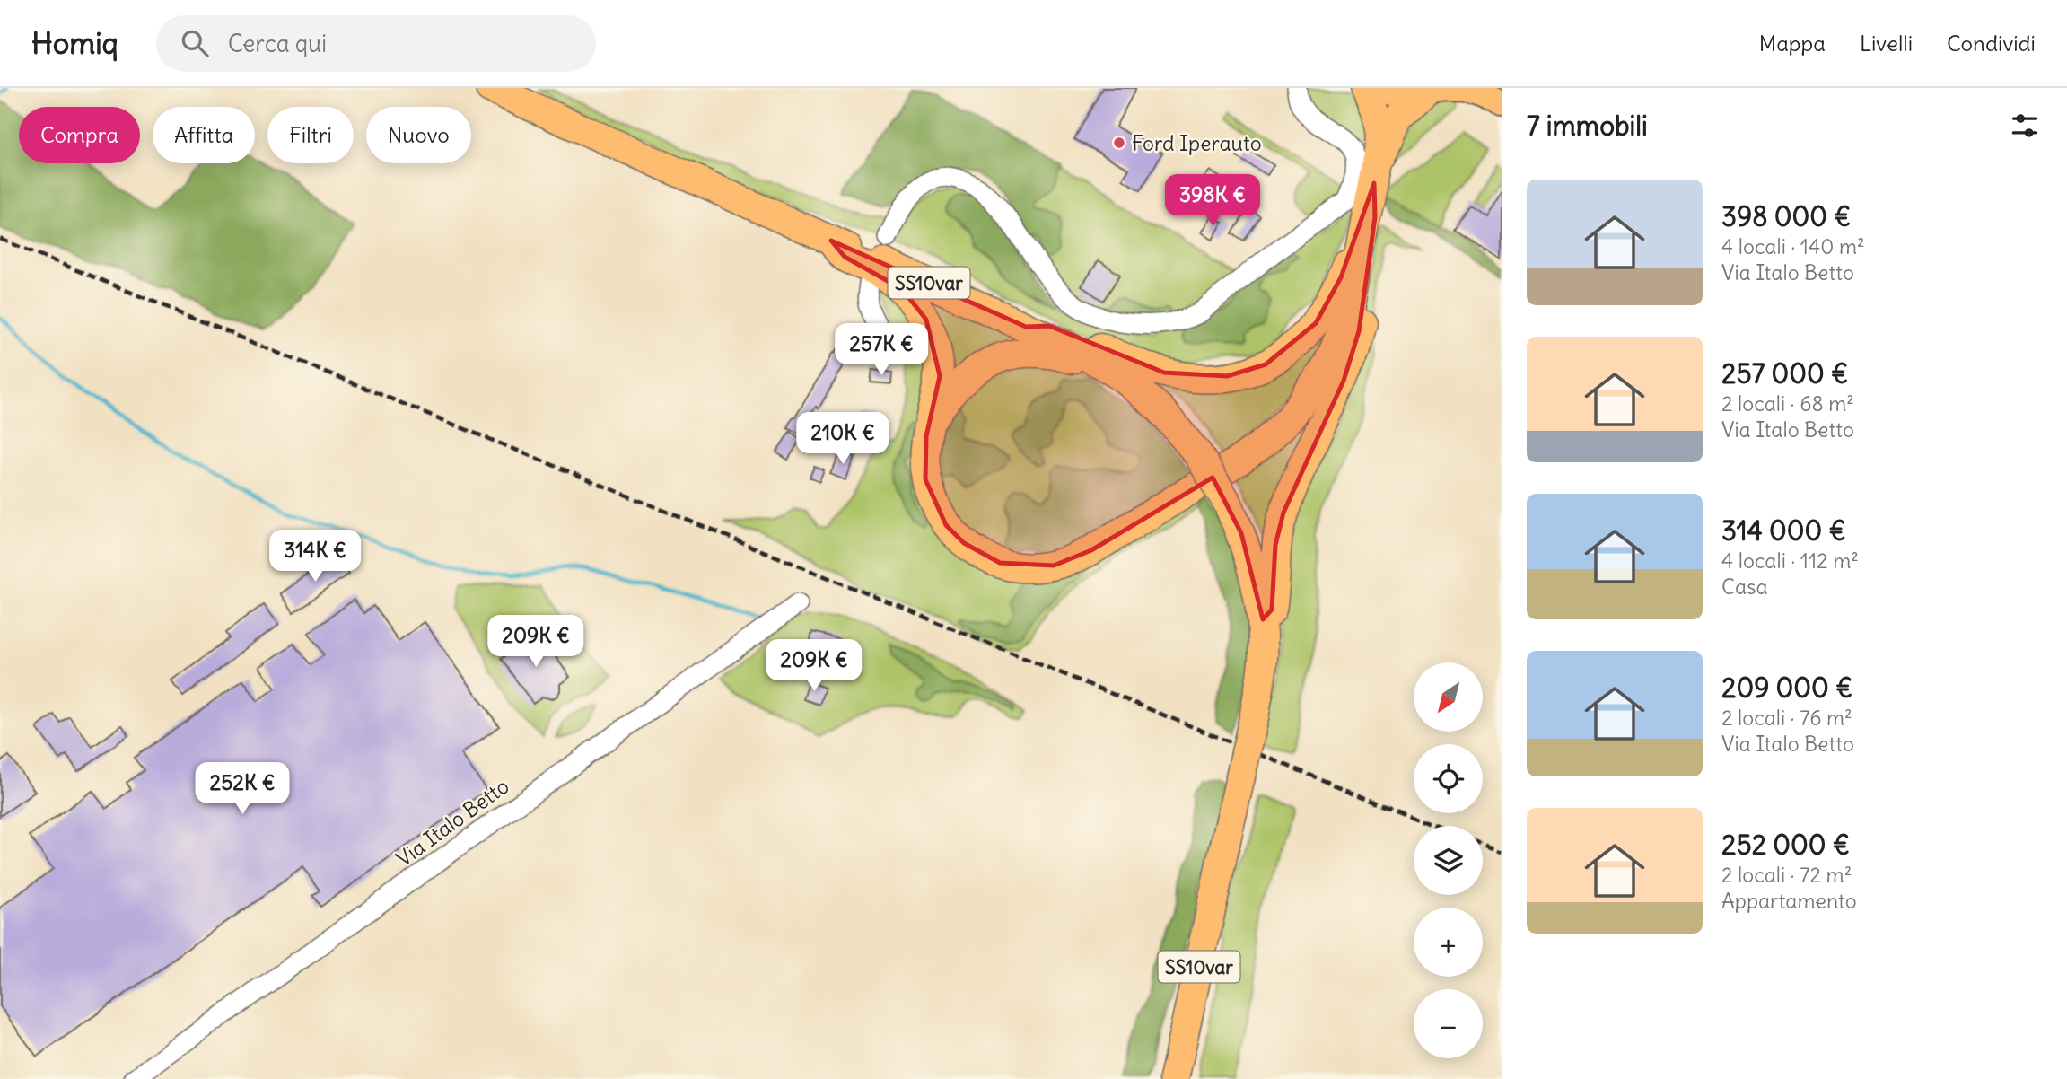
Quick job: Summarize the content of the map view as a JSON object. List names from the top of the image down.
{
  "streets": {
    "highway": ["SS10var"],
    "street": ["Via Italo Betto"]
  },
  "places": ["Ford Iperauto"],
  "north": "bottom left",
  "page": {
    "header": "Homiq",
    "search": "Cerca qui",
    "nav": ["Mappa", "Livelli", "Condividi"],
    "heading": "7 immobili",
    "chip": [
      "Compra",
      "Affitta",
      "Filtri",
      "Nuovo"
    ],
    "list": [
      {
        "name": "398 000 €",
        "note": "4 locali · 140 m² · Via Italo Betto"
      },
      {
        "name": "257 000 €",
        "note": "2 locali · 68 m² · Via Italo Betto"
      },
      {
        "name": "314 000 €",
        "note": "4 locali · 112 m² · Casa"
      },
      {
        "name": "209 000 €",
        "note": "2 locali · 76 m² · Via Italo Betto"
      },
      {
        "name": "252 000 €",
        "note": "2 locali · 72 m² · Appartamento"
      }
    ],
    "price": [
      "398K €",
      "257K €",
      "210K €",
      "314K €",
      "209K €",
      "209K €",
      "252K €"
    ],
    "map_buttons": ["+", "−"]
  }
}
